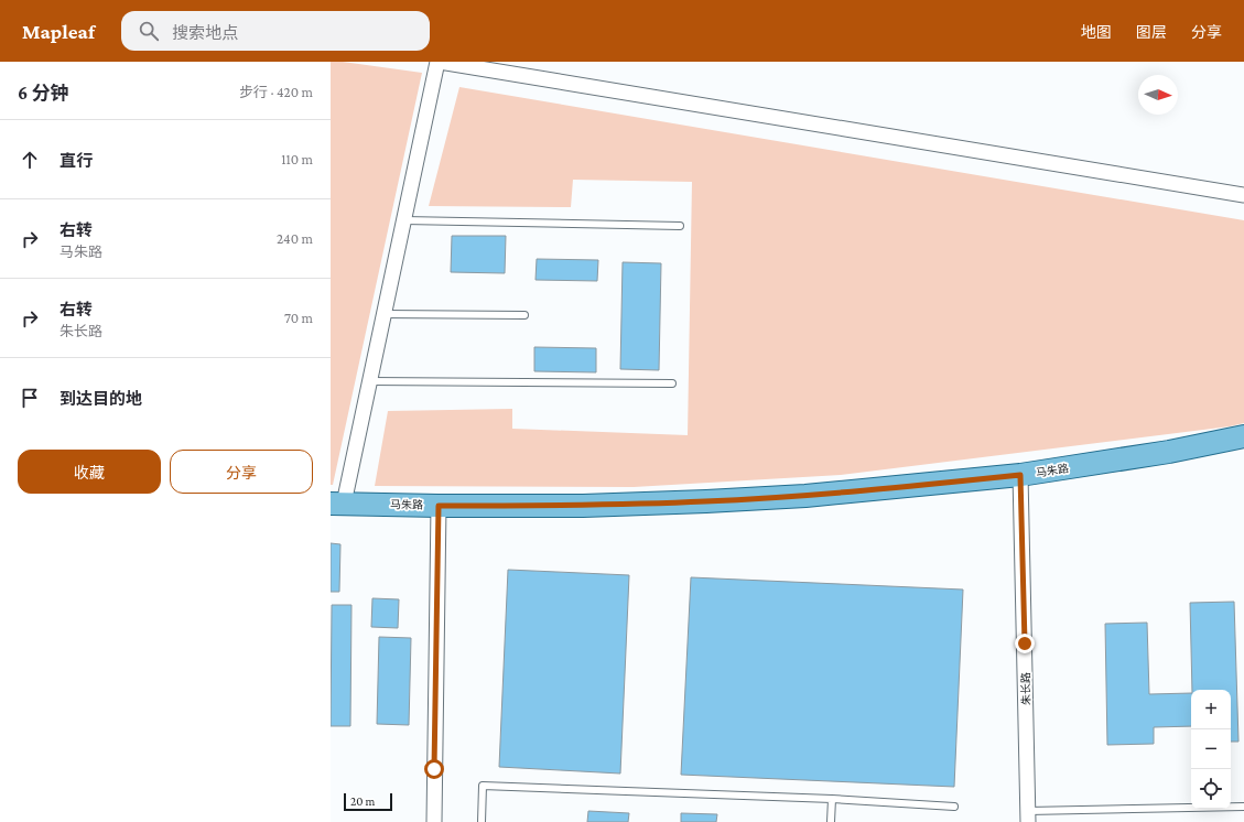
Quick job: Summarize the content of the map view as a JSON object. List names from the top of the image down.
{
  "streets": {
    "main road": ["马朱路"],
    "street": ["朱长路"]
  },
  "crossings": [
    ["马朱路", "朱长路"]
  ],
  "scale_bar": "20 m",
  "north": "right",
  "page": {
    "header": "Mapleaf",
    "search": "搜索地点",
    "nav": ["地图", "图层", "分享"],
    "heading": ["6 分钟", "步行 · 420 m"],
    "list": [
      ["直行", "110 m"],
      ["右转", "马朱路", "240 m"],
      ["右转", "朱长路", "70 m"],
      "到达目的地"
    ],
    "buttons": ["收藏", "分享"],
    "map_buttons": ["+", "−"],
    "scale": "20 m"
  }
}
